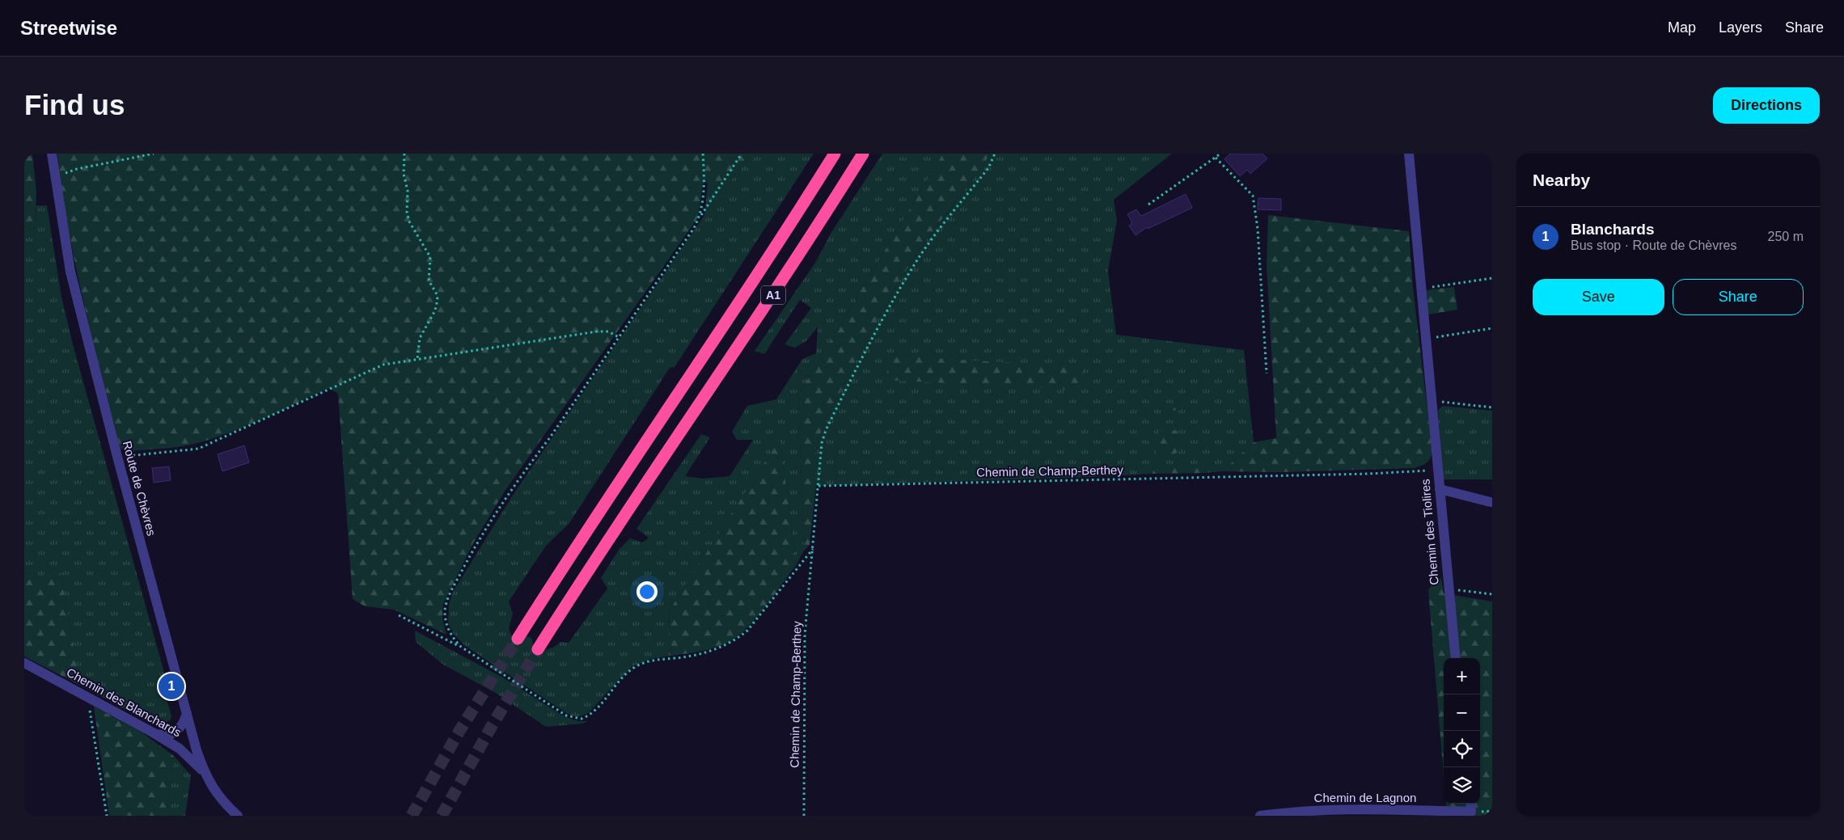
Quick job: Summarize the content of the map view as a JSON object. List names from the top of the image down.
{
  "streets": {
    "highway": ["A1"],
    "street": [
      "Route de Chèvres",
      "Chemin des Tiolires",
      "Chemin des Blanchards",
      "Chemin de Lagnon"
    ],
    "path": ["Chemin de Champ-Berthey"]
  },
  "crossings": [
    ["Chemin de Champ-Berthey", "Chemin des Tiolires"],
    ["Route de Chèvres", "Chemin des Blanchards"]
  ],
  "page": {
    "header": "Streetwise",
    "nav": ["Map", "Layers", "Share"],
    "buttons": [
      "Directions",
      ["Save", "Share"]
    ],
    "title": "Find us",
    "heading": "Nearby",
    "list": [
      {
        "mark": "1",
        "name": "Blanchards",
        "note": "Bus stop · Route de Chèvres",
        "value": "250 m"
      }
    ],
    "map_buttons": ["+", "−"],
    "pins": "1"
  }
}
